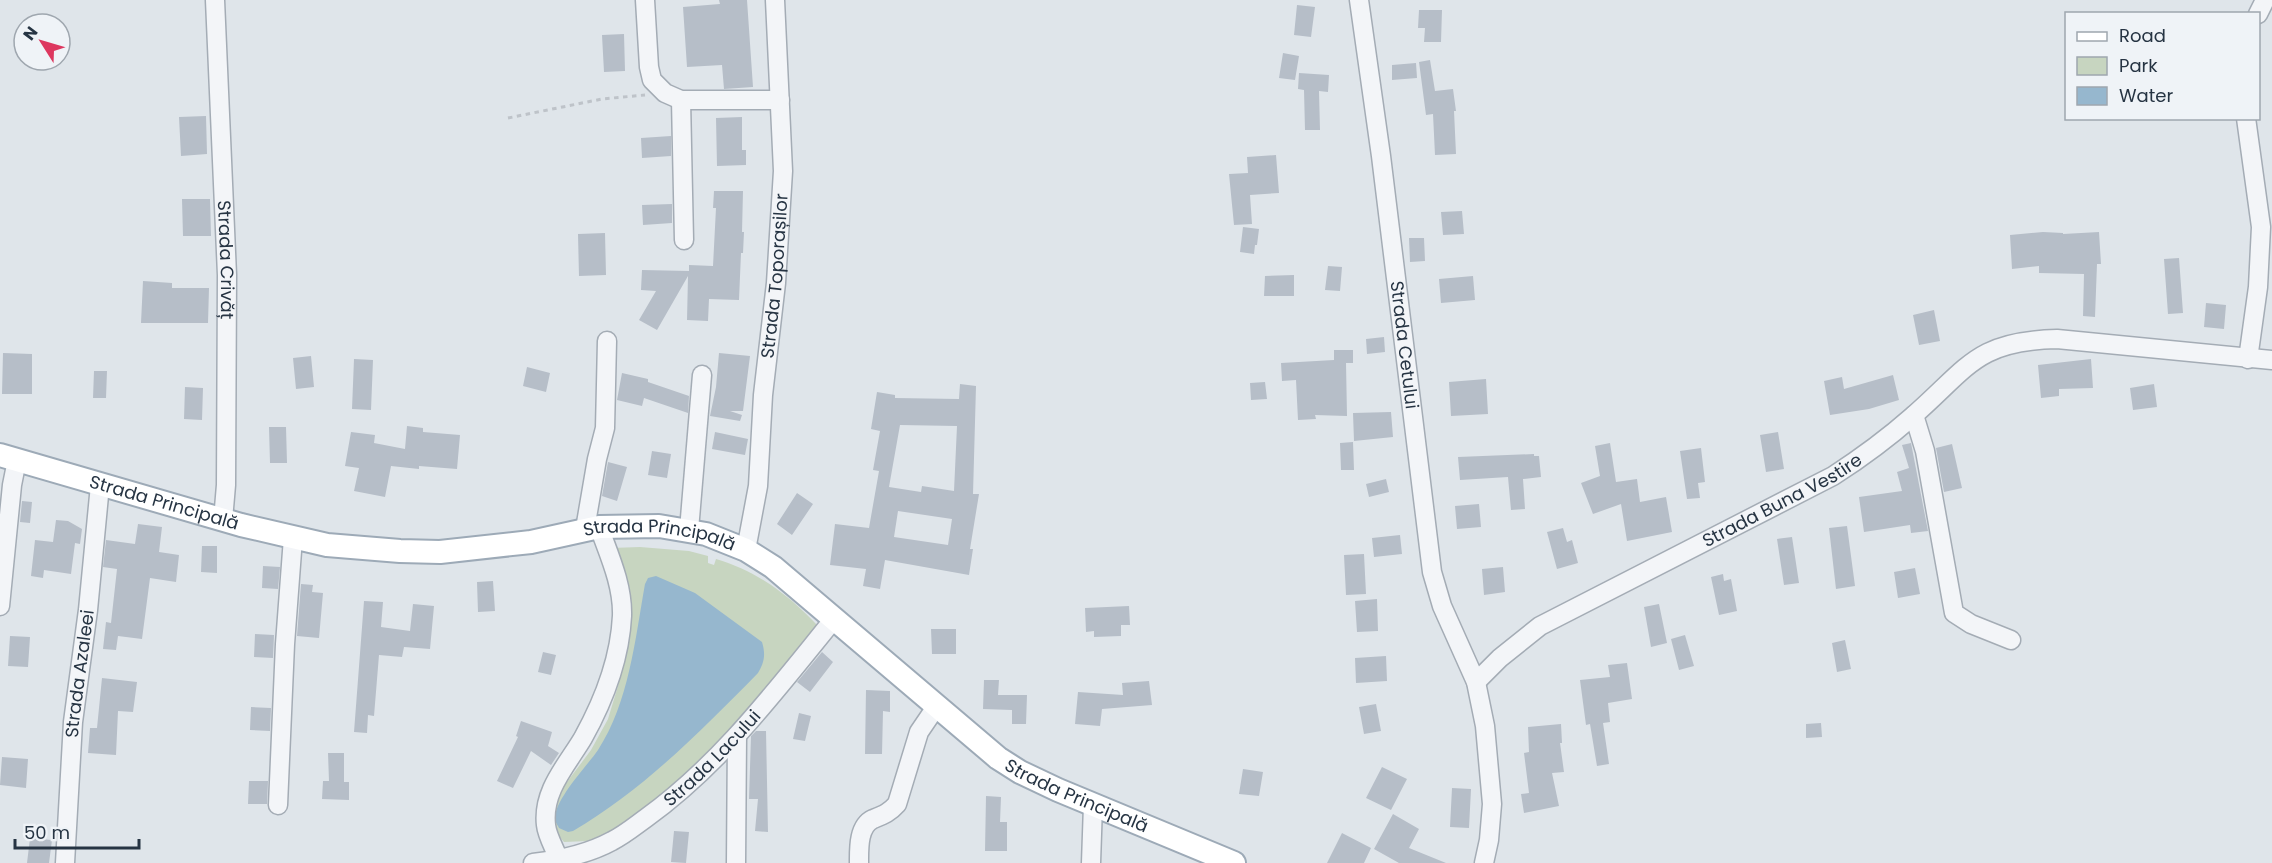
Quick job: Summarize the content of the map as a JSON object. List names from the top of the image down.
{
  "streets": {
    "main road": ["Strada Principală"],
    "street": [
      "Strada Crivăț",
      "Strada Toporașilor",
      "Strada Cetului",
      "Strada Buna Vestire",
      "Strada Azaleei",
      "Strada Lacului"
    ]
  },
  "crossings": [
    ["Strada Crivăț", "Strada Principală"],
    ["Strada Toporașilor", "Strada Principală"],
    ["Strada Cetului", "Strada Buna Vestire"],
    ["Strada Principală", "Strada Azaleei"],
    ["Strada Principală", "Strada Lacului"]
  ],
  "legend": ["Road", "Park", "Water"],
  "scale_bar": "50 m",
  "north": "top left"
}
